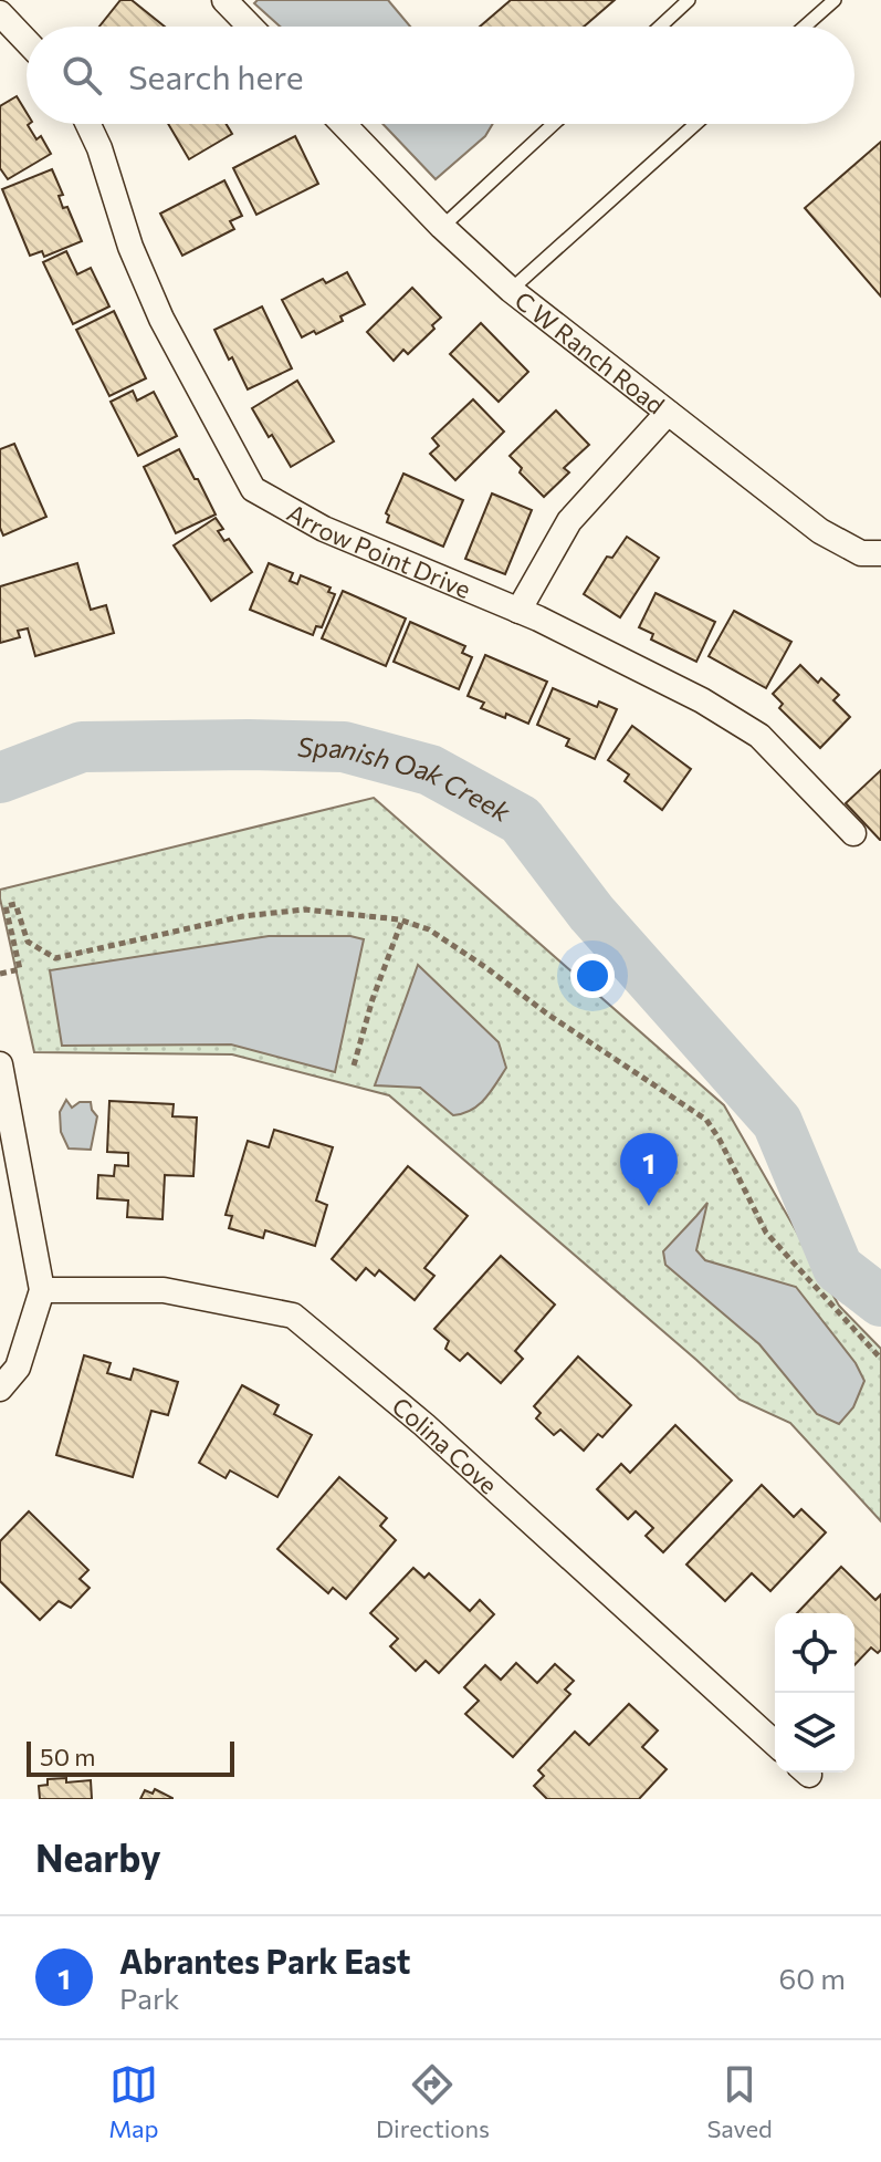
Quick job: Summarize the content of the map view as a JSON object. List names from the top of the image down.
{
  "streets": {
    "street": ["C W Ranch Road", "Arrow Point Drive", "Colina Cove"]
  },
  "water": ["Spanish Oak Creek"],
  "scale_bar": "50 m",
  "page": {
    "search": "Search here",
    "pins": "1",
    "scale": "50 m",
    "heading": "Nearby",
    "list": [
      {
        "mark": "1",
        "name": "Abrantes Park East",
        "note": "Park",
        "value": "60 m"
      }
    ],
    "nav": ["Map", "Directions", "Saved"]
  }
}
